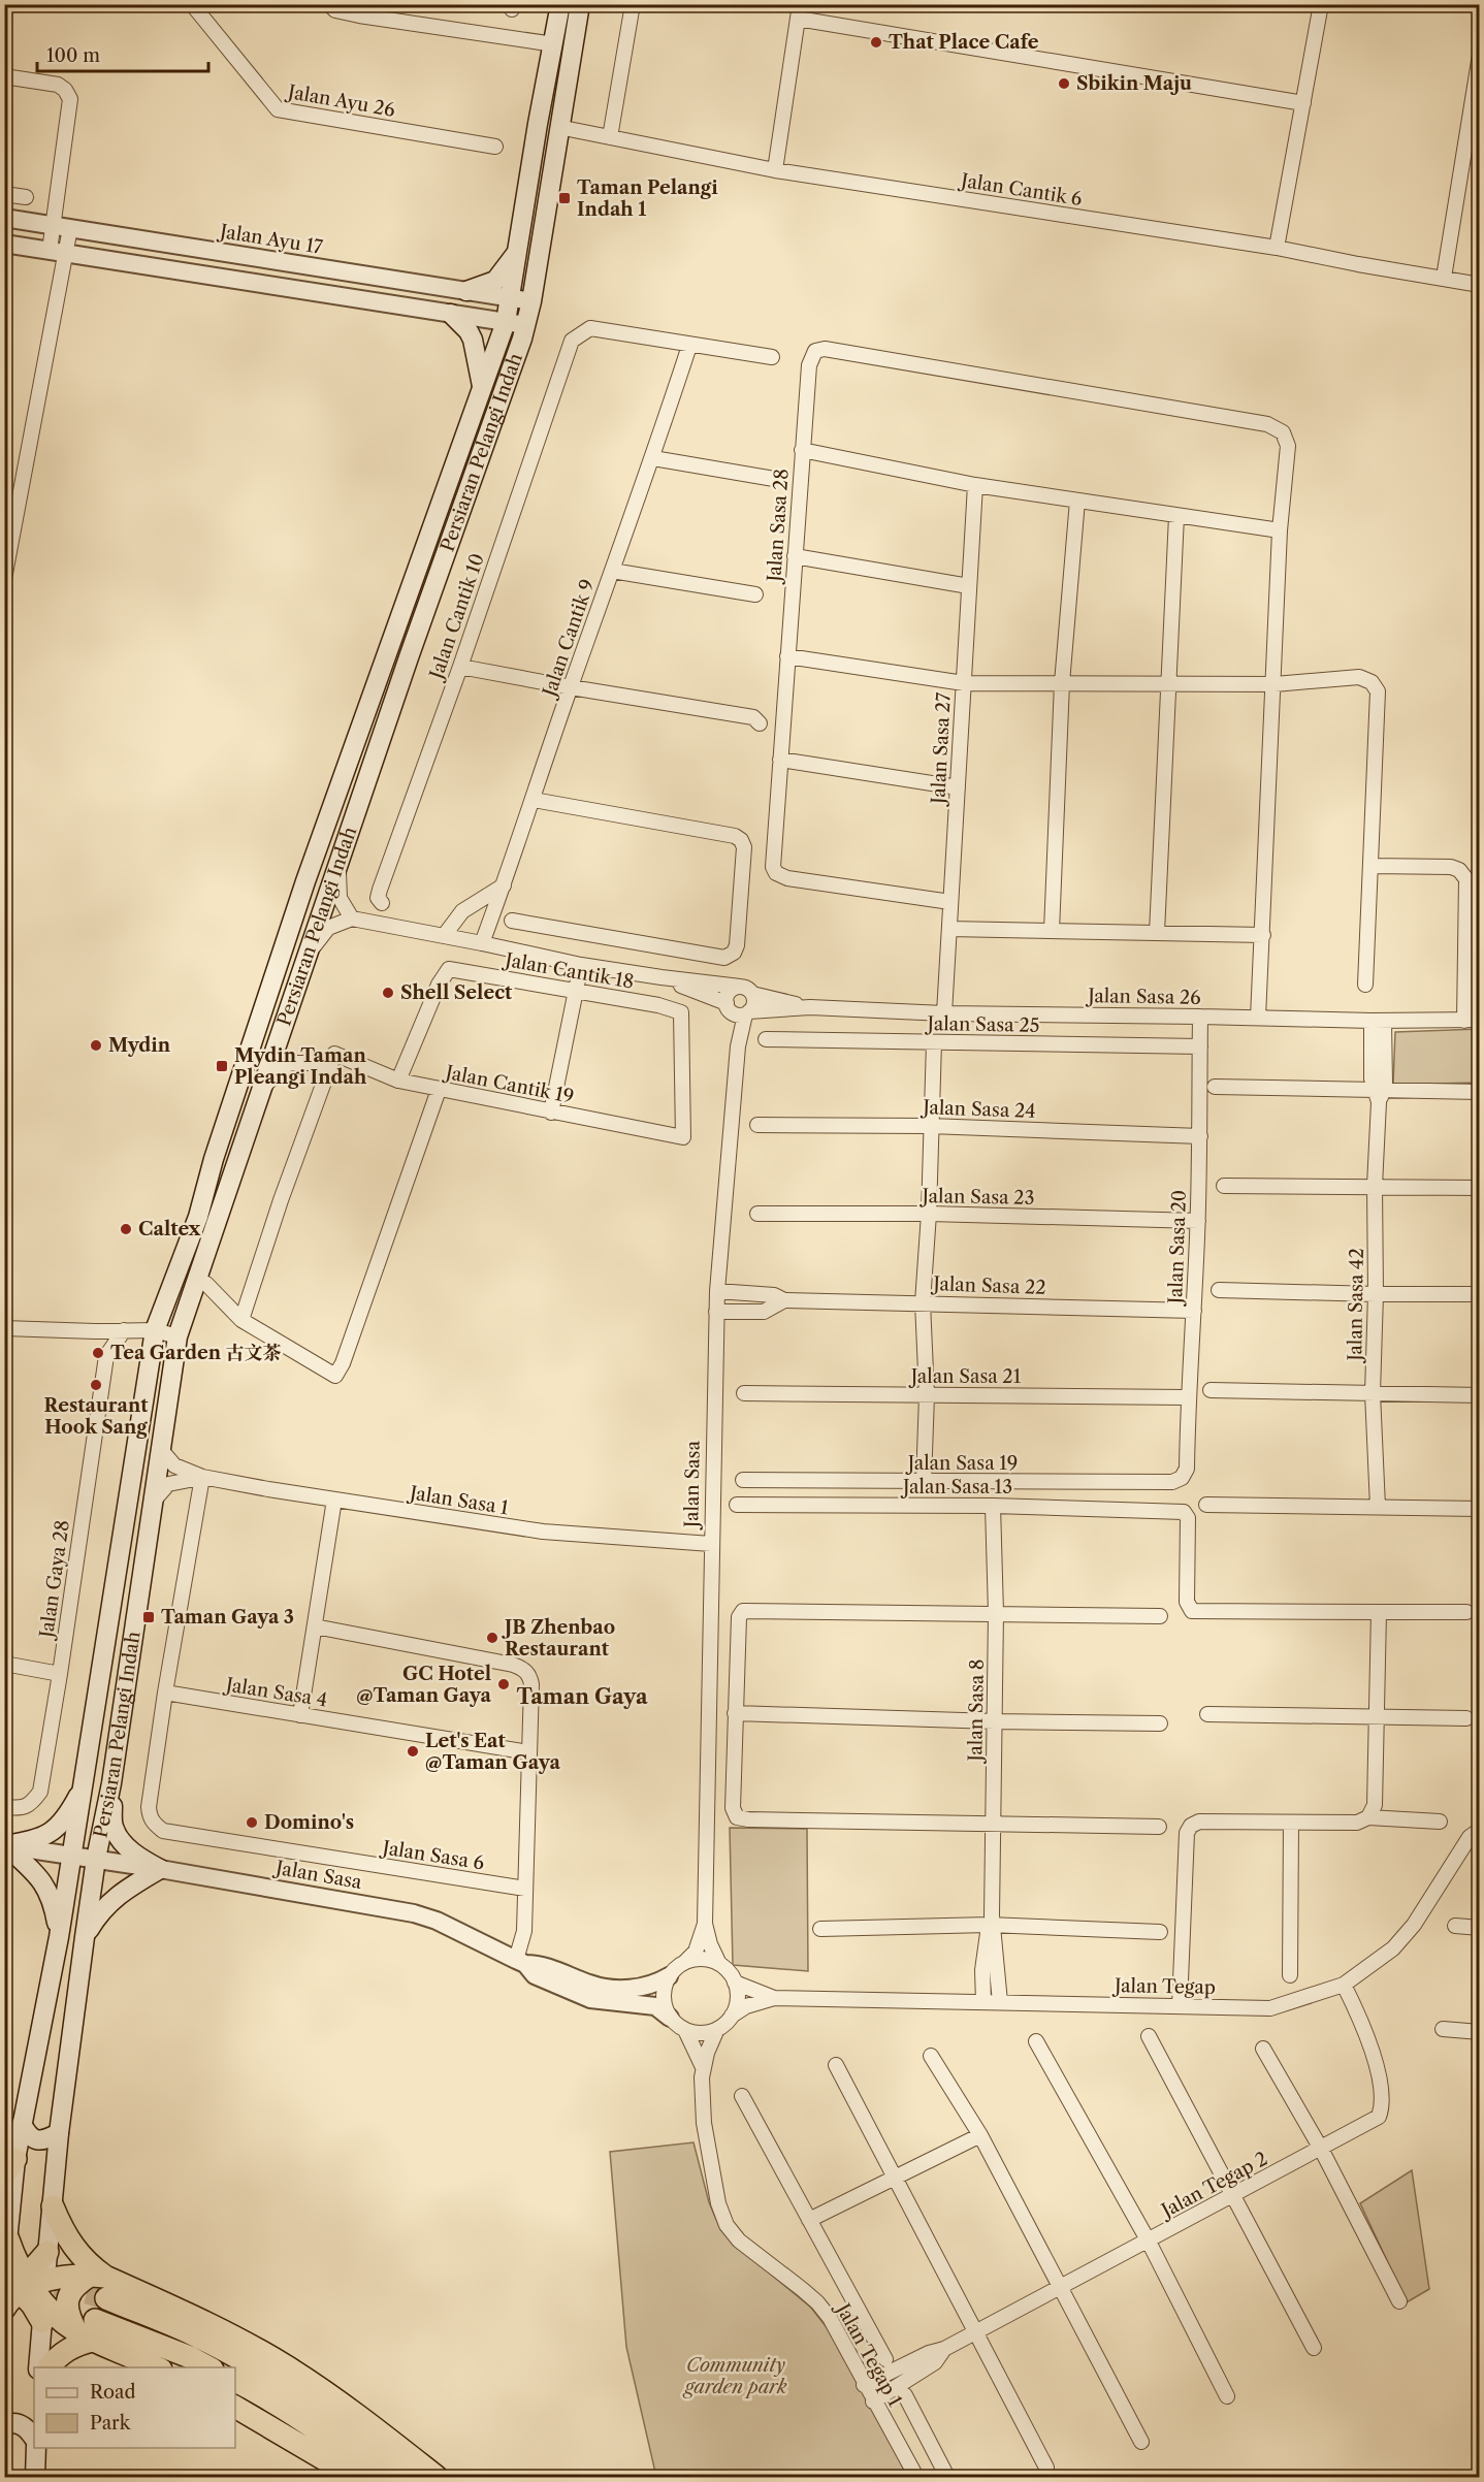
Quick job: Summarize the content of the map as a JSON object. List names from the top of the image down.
{
  "streets": {
    "main road": ["Persiaran Pelangi Indah"],
    "street": [
      "Jalan Ayu 26",
      "Jalan Cantik 6",
      "Jalan Ayu 17",
      "Jalan Sasa 28",
      "Jalan Cantik 10",
      "Jalan Cantik 9",
      "Jalan Sasa 27",
      "Jalan Cantik 18",
      "Jalan Sasa 26",
      "Jalan Sasa 25",
      "Jalan Cantik 19",
      "Jalan Sasa 24",
      "Jalan Sasa 23",
      "Jalan Sasa 20",
      "Jalan Sasa 22",
      "Jalan Sasa 42",
      "Jalan Sasa 21",
      "Jalan Sasa 19",
      "Jalan Sasa",
      "Jalan Sasa 13",
      "Jalan Sasa 1",
      "Jalan Gaya 28",
      "Jalan Sasa 4",
      "Jalan Sasa 8",
      "Jalan Sasa 6",
      "Jalan Tegap",
      "Jalan Tegap 2",
      "Jalan Tegap 1"
    ]
  },
  "crossings": [
    ["Jalan Cantik 6", "Persiaran Pelangi Indah"],
    ["Jalan Ayu 17", "Persiaran Pelangi Indah"],
    ["Persiaran Pelangi Indah", "Jalan Cantik 19"],
    ["Persiaran Pelangi Indah", "Jalan Sasa"],
    ["Persiaran Pelangi Indah", "Jalan Sasa 1"],
    ["Jalan Sasa 28", "Jalan Sasa 27"],
    ["Jalan Cantik 10", "Jalan Cantik 9"],
    ["Jalan Sasa 27", "Jalan Sasa 26"],
    ["Jalan Cantik 18", "Jalan Cantik 19"],
    ["Jalan Sasa 26", "Jalan Sasa 20"],
    ["Jalan Sasa 26", "Jalan Sasa 42"],
    ["Jalan Sasa 26", "Jalan Sasa"],
    ["Jalan Sasa 25", "Jalan Sasa 20"],
    ["Jalan Sasa 24", "Jalan Sasa 20"],
    ["Jalan Sasa 23", "Jalan Sasa 20"],
    ["Jalan Sasa 20", "Jalan Sasa 22"],
    ["Jalan Sasa 20", "Jalan Sasa 21"],
    ["Jalan Sasa 20", "Jalan Sasa 19"],
    ["Jalan Sasa 22", "Jalan Sasa"],
    ["Jalan Sasa", "Jalan Sasa 1"],
    ["Jalan Sasa", "Jalan Tegap"],
    ["Jalan Sasa", "Jalan Tegap 1"],
    ["Jalan Sasa 13", "Jalan Sasa 8"],
    ["Jalan Sasa 4", "Jalan Sasa 6"],
    ["Jalan Sasa 8", "Jalan Tegap"],
    ["Jalan Tegap", "Jalan Tegap 2"],
    ["Jalan Tegap", "Jalan Tegap 1"],
    ["Jalan Tegap 2", "Jalan Tegap 1"]
  ],
  "districts": ["Taman Gaya"],
  "parks": ["Community garden park"],
  "places": {
    "other": [
      "That Place Cafe",
      "Sbikin Maju",
      "Shell Select",
      "Mydin",
      "Caltex",
      "Tea Garden 古文茶",
      "Restaurant Hook Sang",
      "JB Zhenbao Restaurant",
      "GC Hotel @Taman Gaya",
      "Let's Eat @Taman Gaya",
      "Domino's"
    ],
    "transit": ["Taman Pelangi Indah 1", "Mydin Taman Pleangi Indah", "Taman Gaya 3"]
  },
  "legend": ["Road", "Park"],
  "scale_bar": "100 m"
}
